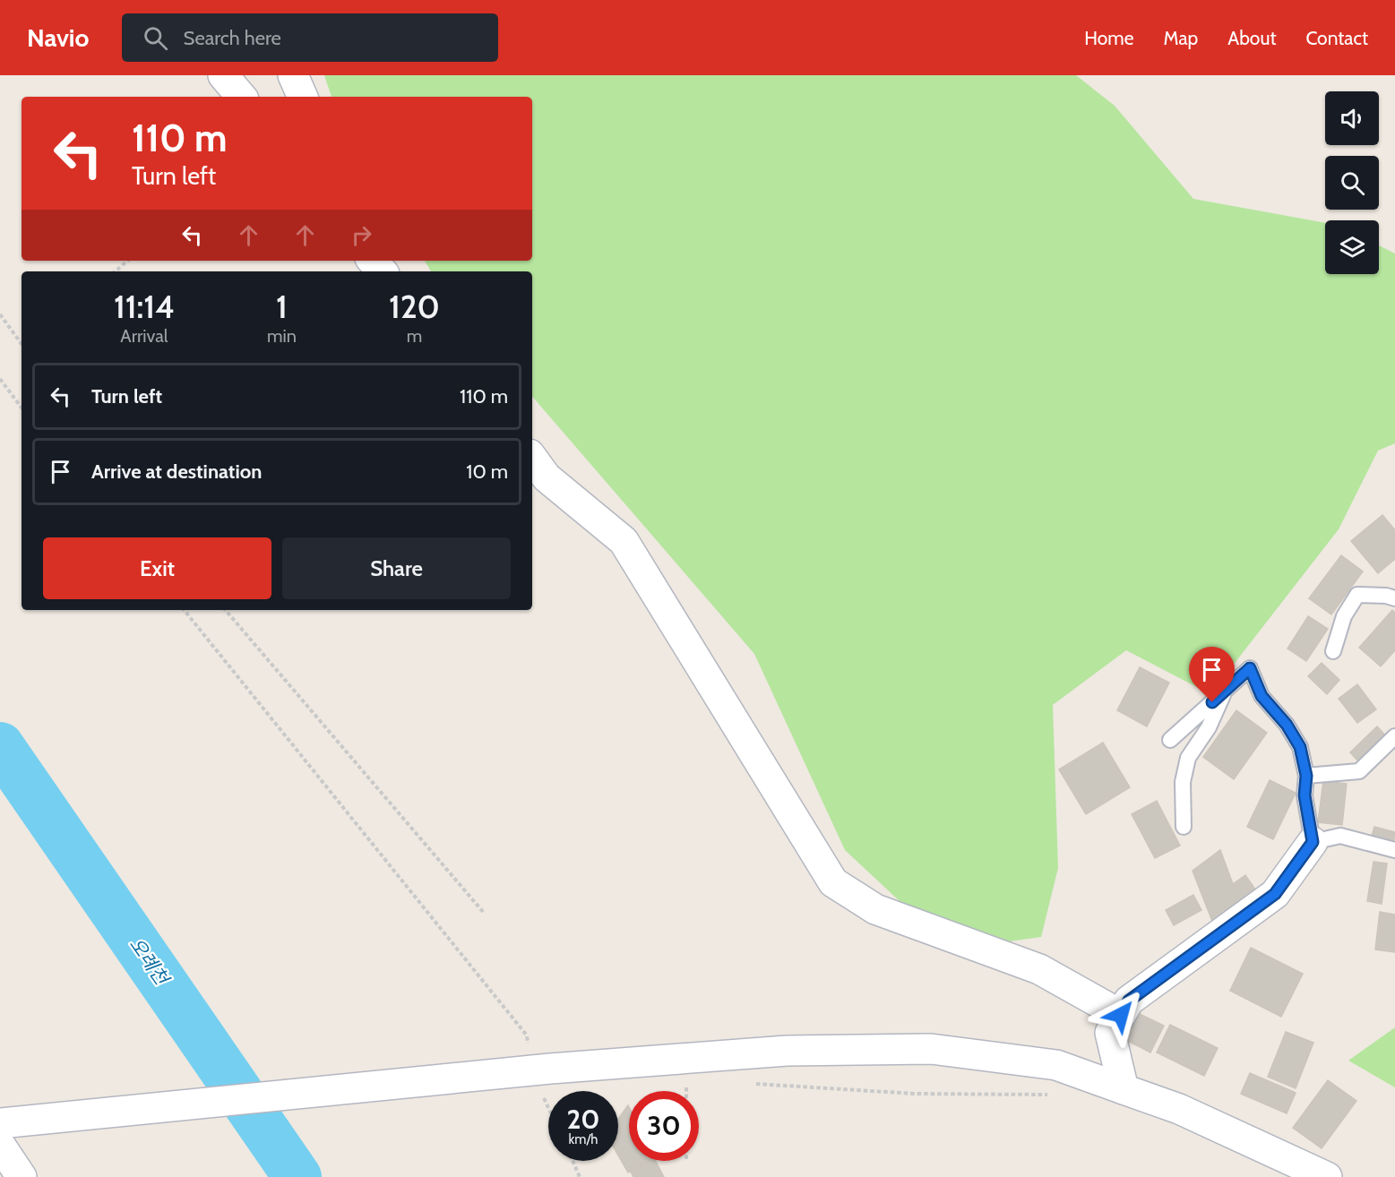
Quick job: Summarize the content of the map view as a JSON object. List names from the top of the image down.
{
  "water": ["오례천"],
  "page": {
    "header": "Navio",
    "search": "Search here",
    "nav": [
      "Home",
      "Map",
      "About",
      "Contact"
    ],
    "turn": ["110 m", "Turn left"],
    "eta": [
      "11:14",
      "Arrival",
      "1",
      "min",
      "120",
      "m"
    ],
    "list": [
      {
        "name": "Turn left",
        "value": "110 m"
      },
      {
        "name": "Arrive at destination",
        "value": "10 m"
      }
    ],
    "buttons": ["Exit", "Share"],
    "speed": "20 km/h",
    "limit": "30"
  }
}
